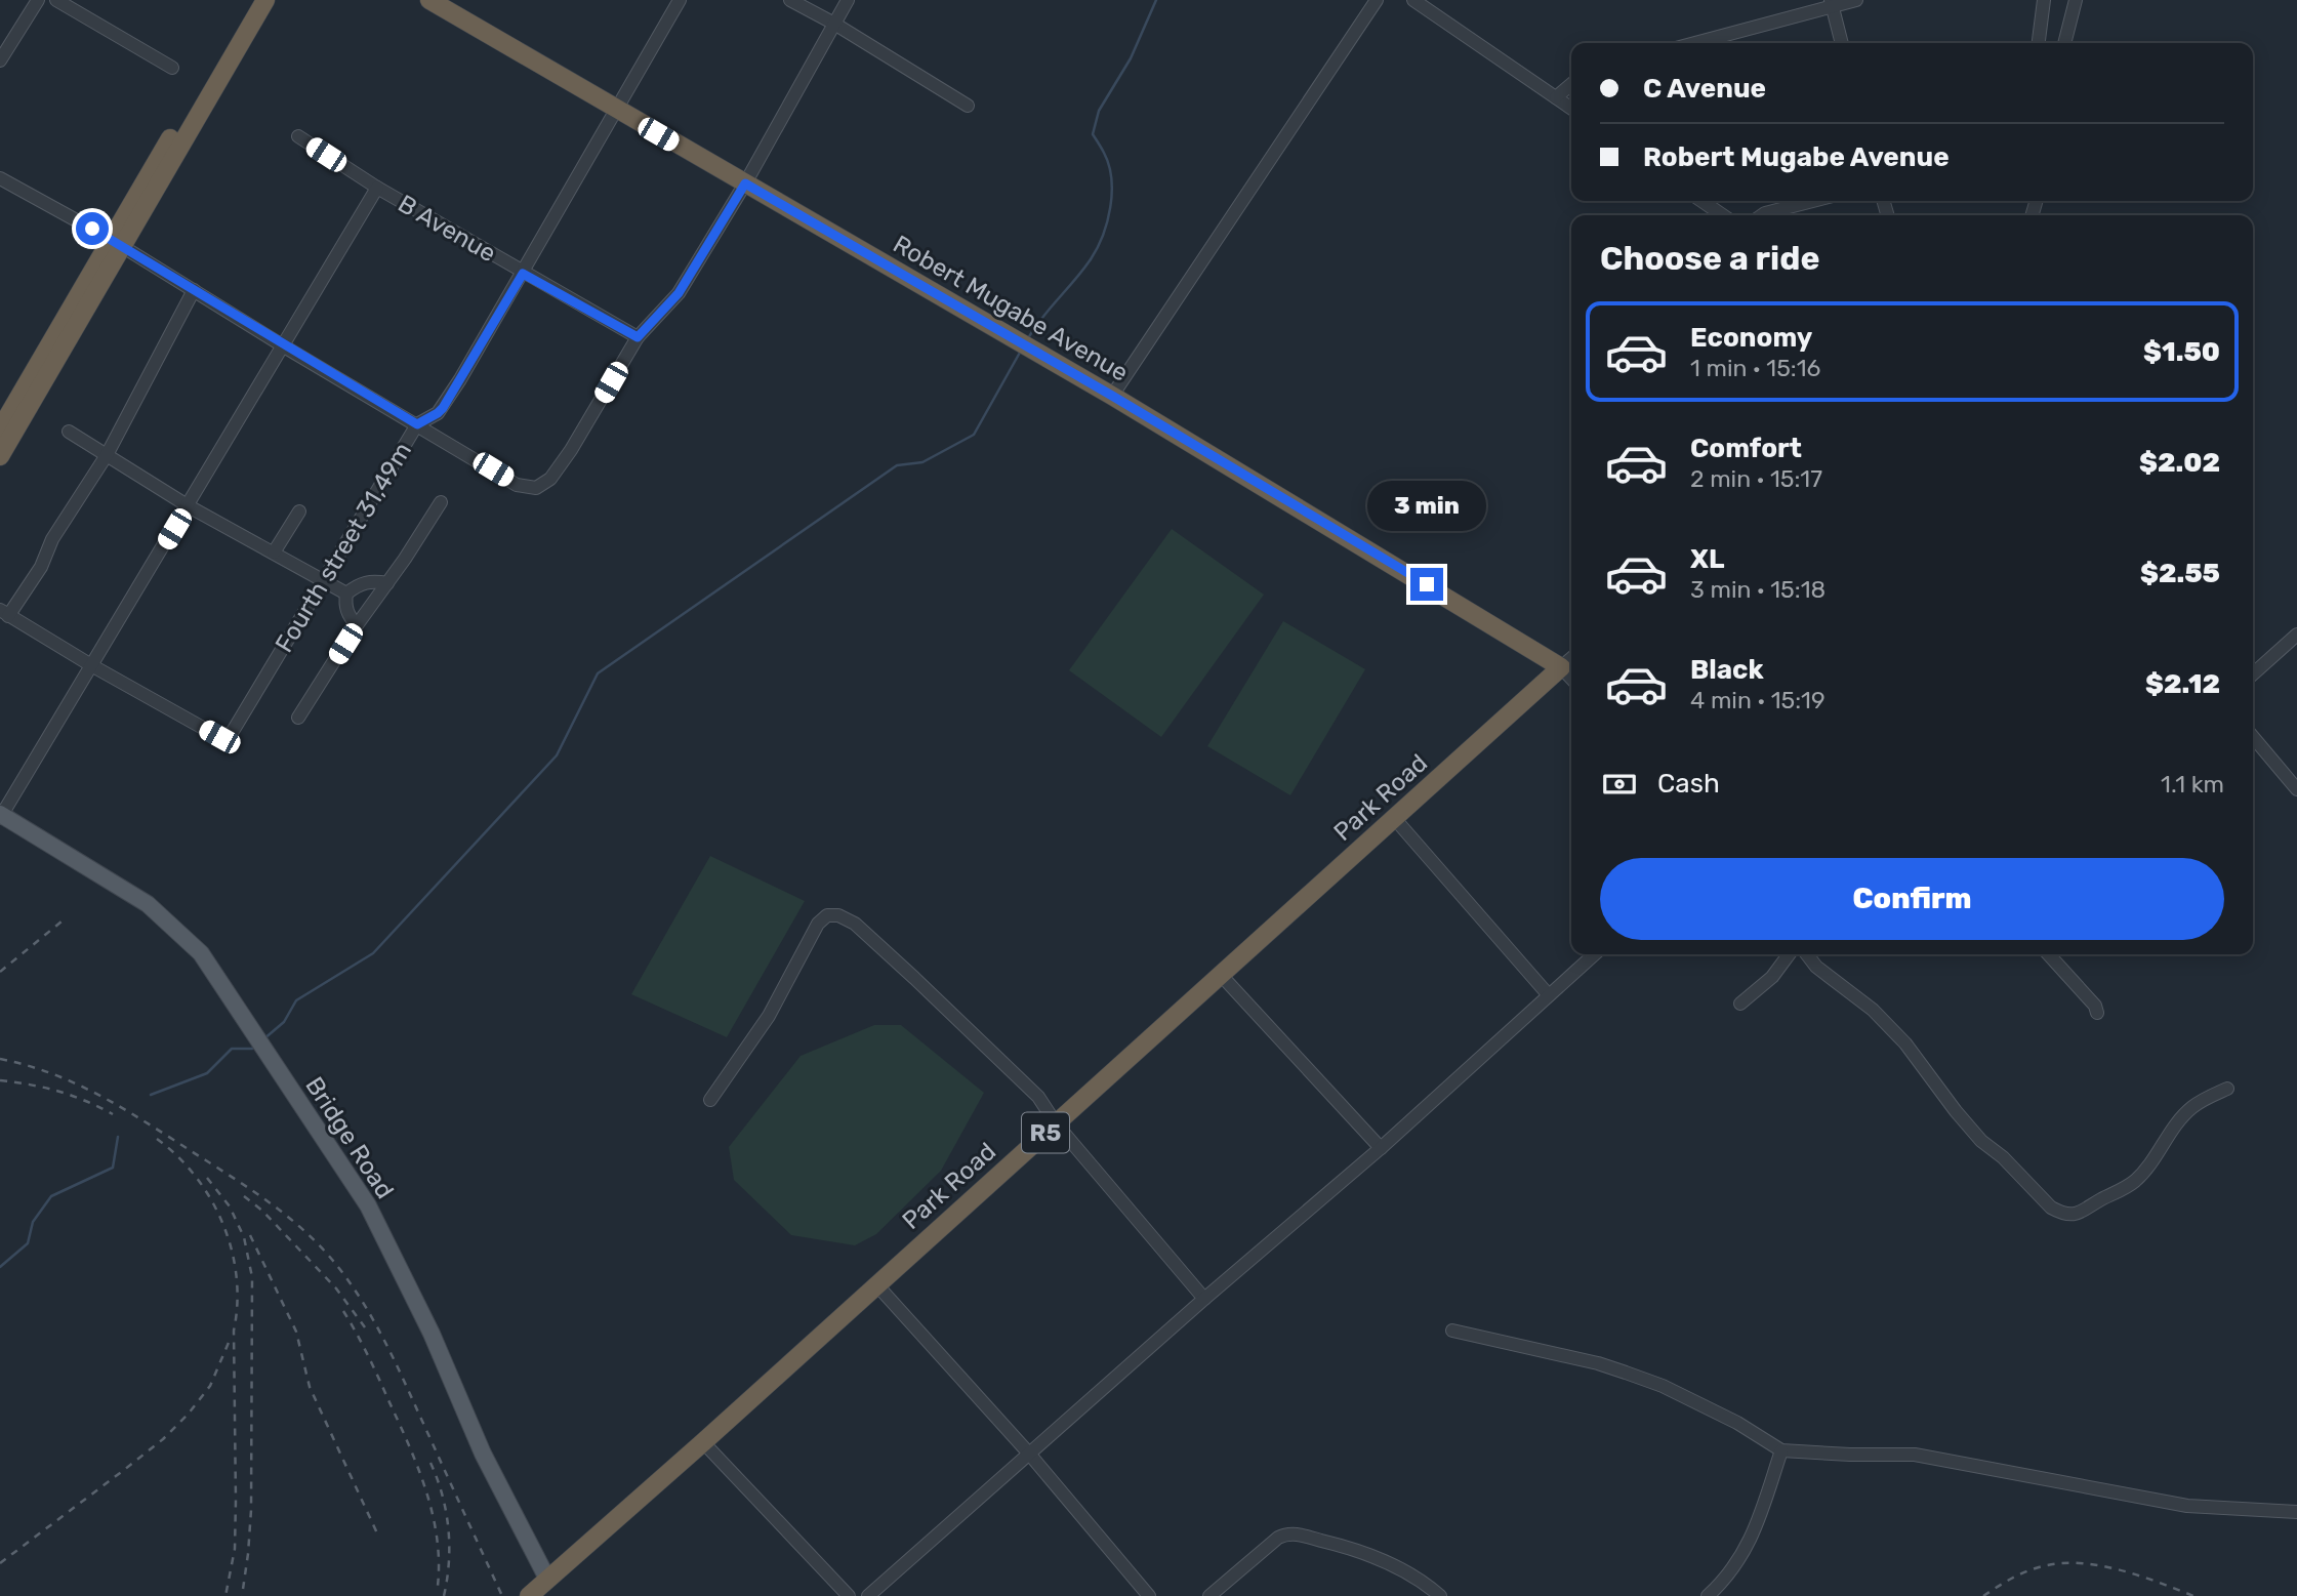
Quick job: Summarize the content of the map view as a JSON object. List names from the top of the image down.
{
  "streets": {
    "highway": ["Robert Mugabe Avenue", "Park Road", "R5"],
    "main road": ["Bridge Road"],
    "street": ["B Avenue", "Fourth street 31,49m"]
  },
  "crossings": [
    ["B Avenue", "Fourth street 31,49m"],
    ["Robert Mugabe Avenue", "Fourth street 31,49m"],
    ["Robert Mugabe Avenue", "Park Road"],
    ["Park Road", "Bridge Road"]
  ],
  "page": {
    "banner": ["C Avenue", "Robert Mugabe Avenue"],
    "heading": "Choose a ride",
    "list": [
      {
        "name": "Economy",
        "note": "1 min · 15:16",
        "value": "$1.50"
      },
      {
        "name": "Comfort",
        "note": "2 min · 15:17",
        "value": "$2.02"
      },
      {
        "name": "XL",
        "note": "3 min · 15:18",
        "value": "$2.55"
      },
      {
        "name": "Black",
        "note": "4 min · 15:19",
        "value": "$2.12"
      }
    ],
    "bubble": "3 min",
    "pay": ["Cash", "1.1 km"],
    "buttons": "Confirm"
  }
}
